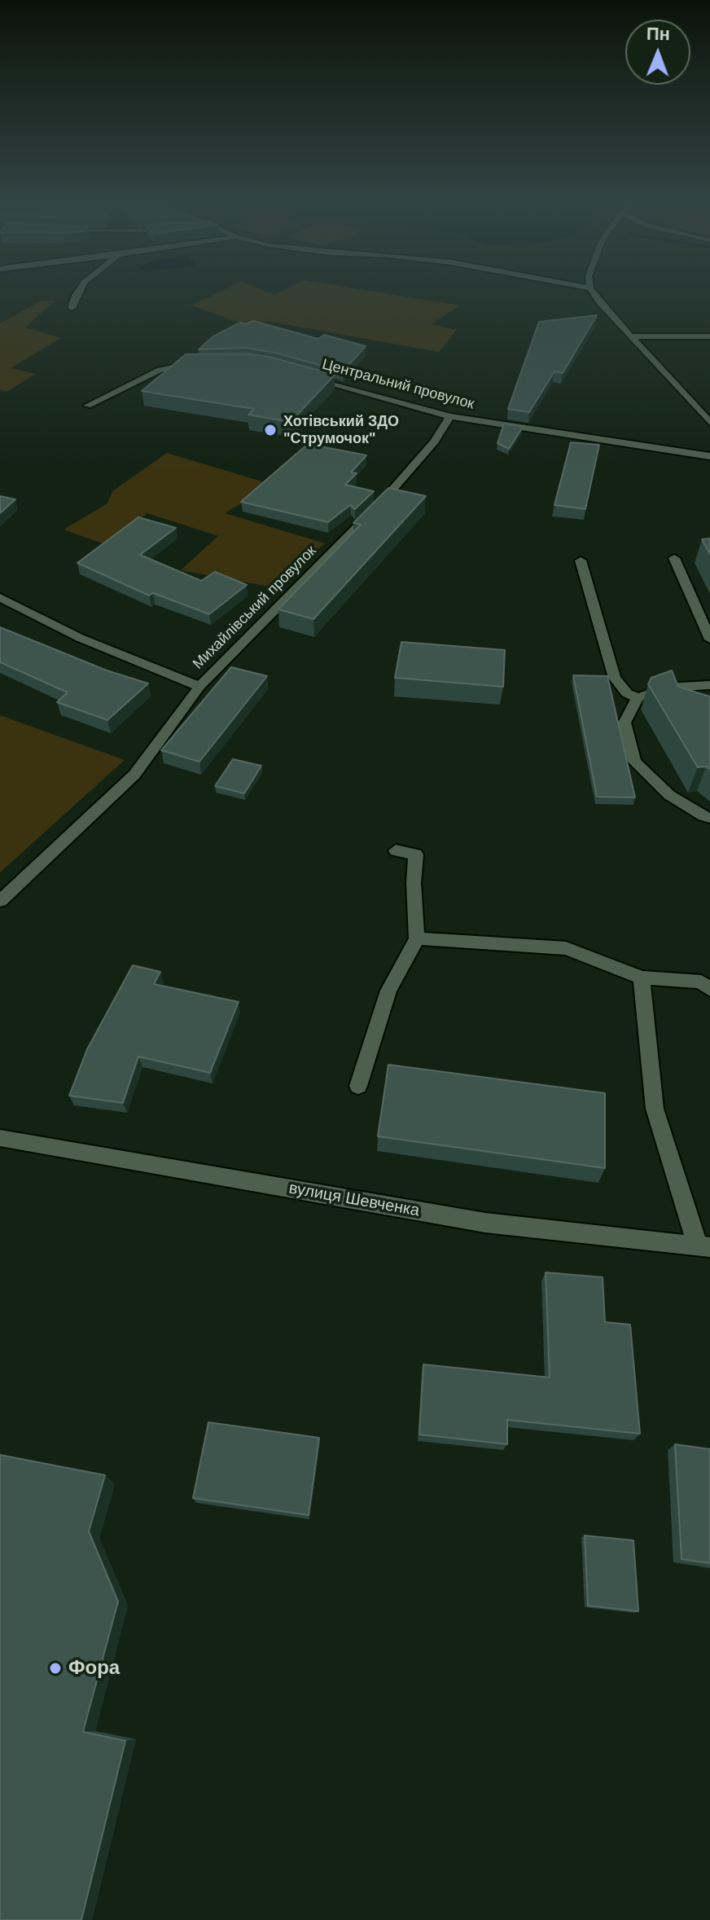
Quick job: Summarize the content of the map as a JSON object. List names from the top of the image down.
{
  "streets": {
    "street": ["Центральний провулок", "Михайлівський провулок", "вулиця Шевченка"]
  },
  "crossings": [
    ["Центральний провулок", "Михайлівський провулок"]
  ],
  "places": ["Хотівський ЗДО \"Струмочок\"", "Фора"],
  "north": "top"
}
